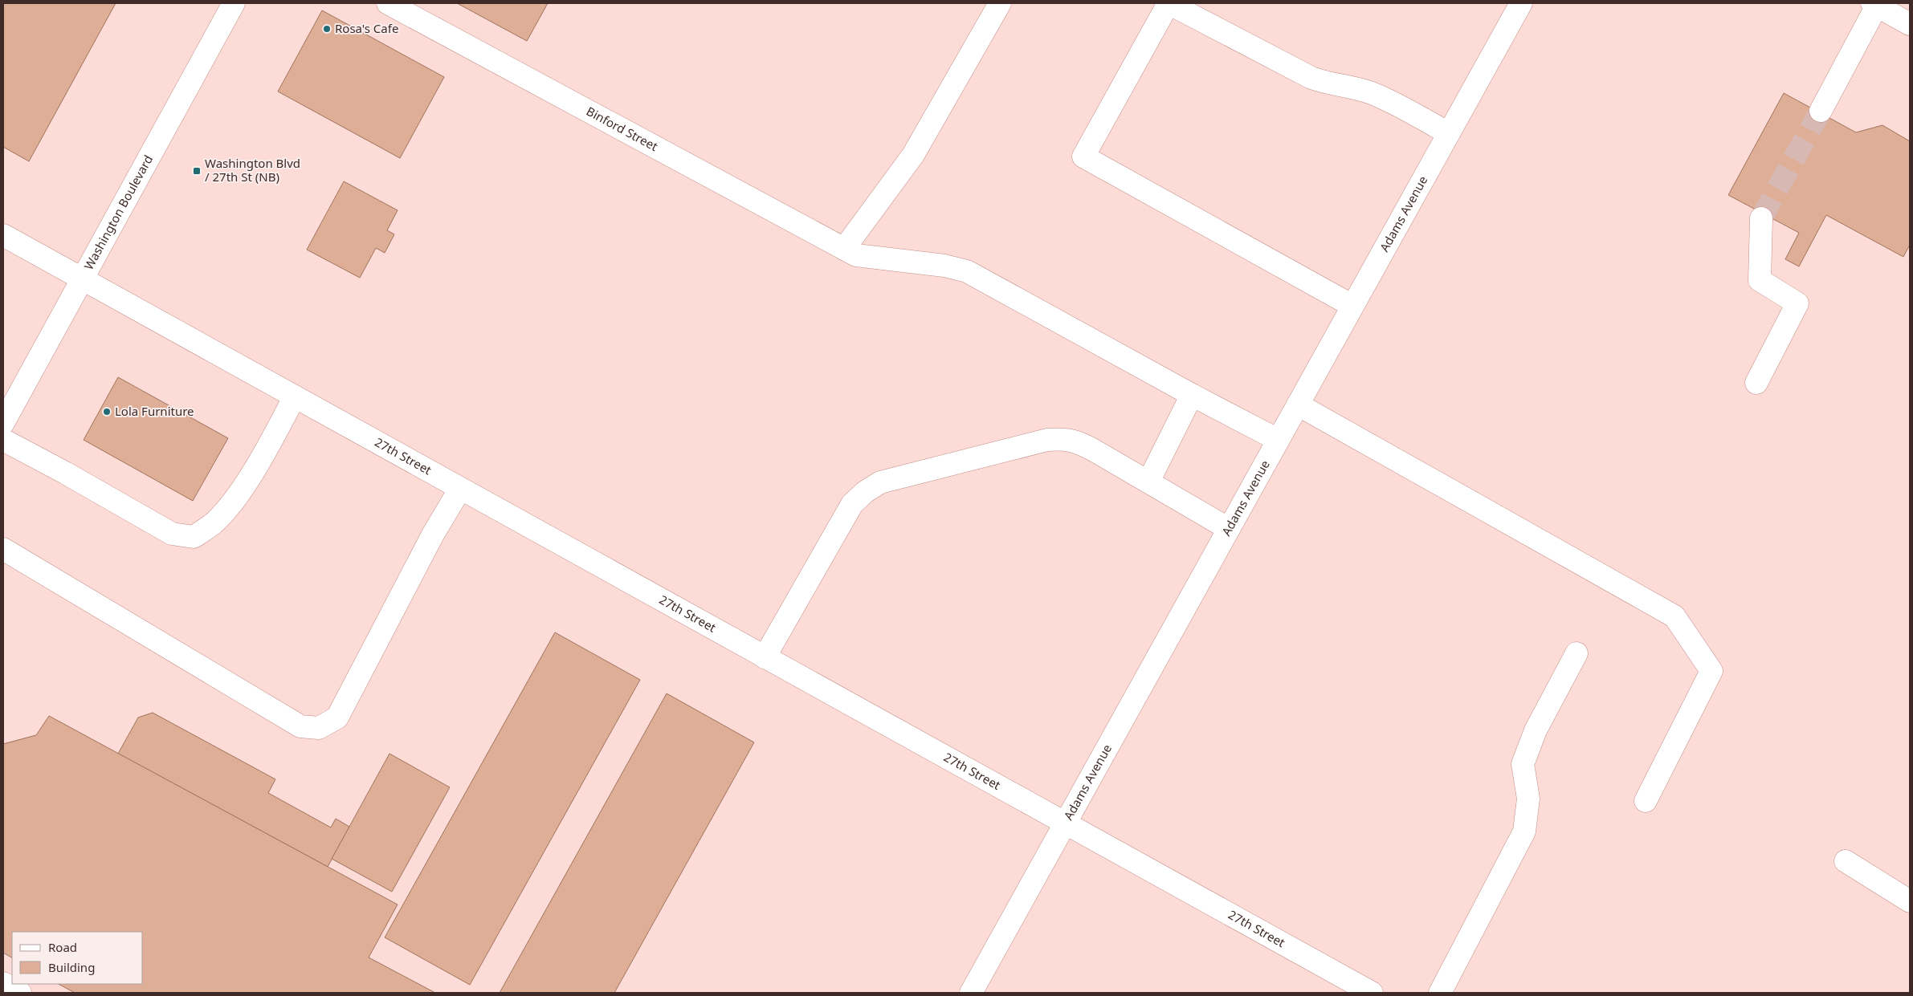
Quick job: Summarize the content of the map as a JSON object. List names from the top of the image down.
{
  "streets": {
    "street": [
      "Binford Street",
      "Washington Boulevard",
      "Adams Avenue",
      "27th Street"
    ]
  },
  "crossings": [
    ["Washington Boulevard", "27th Street"],
    ["Adams Avenue", "27th Street"]
  ],
  "places": {
    "other": ["Rosa's Cafe", "Lola Furniture"],
    "transit": ["Washington Blvd / 27th St (NB)"]
  },
  "legend": ["Road", "Building"]
}
